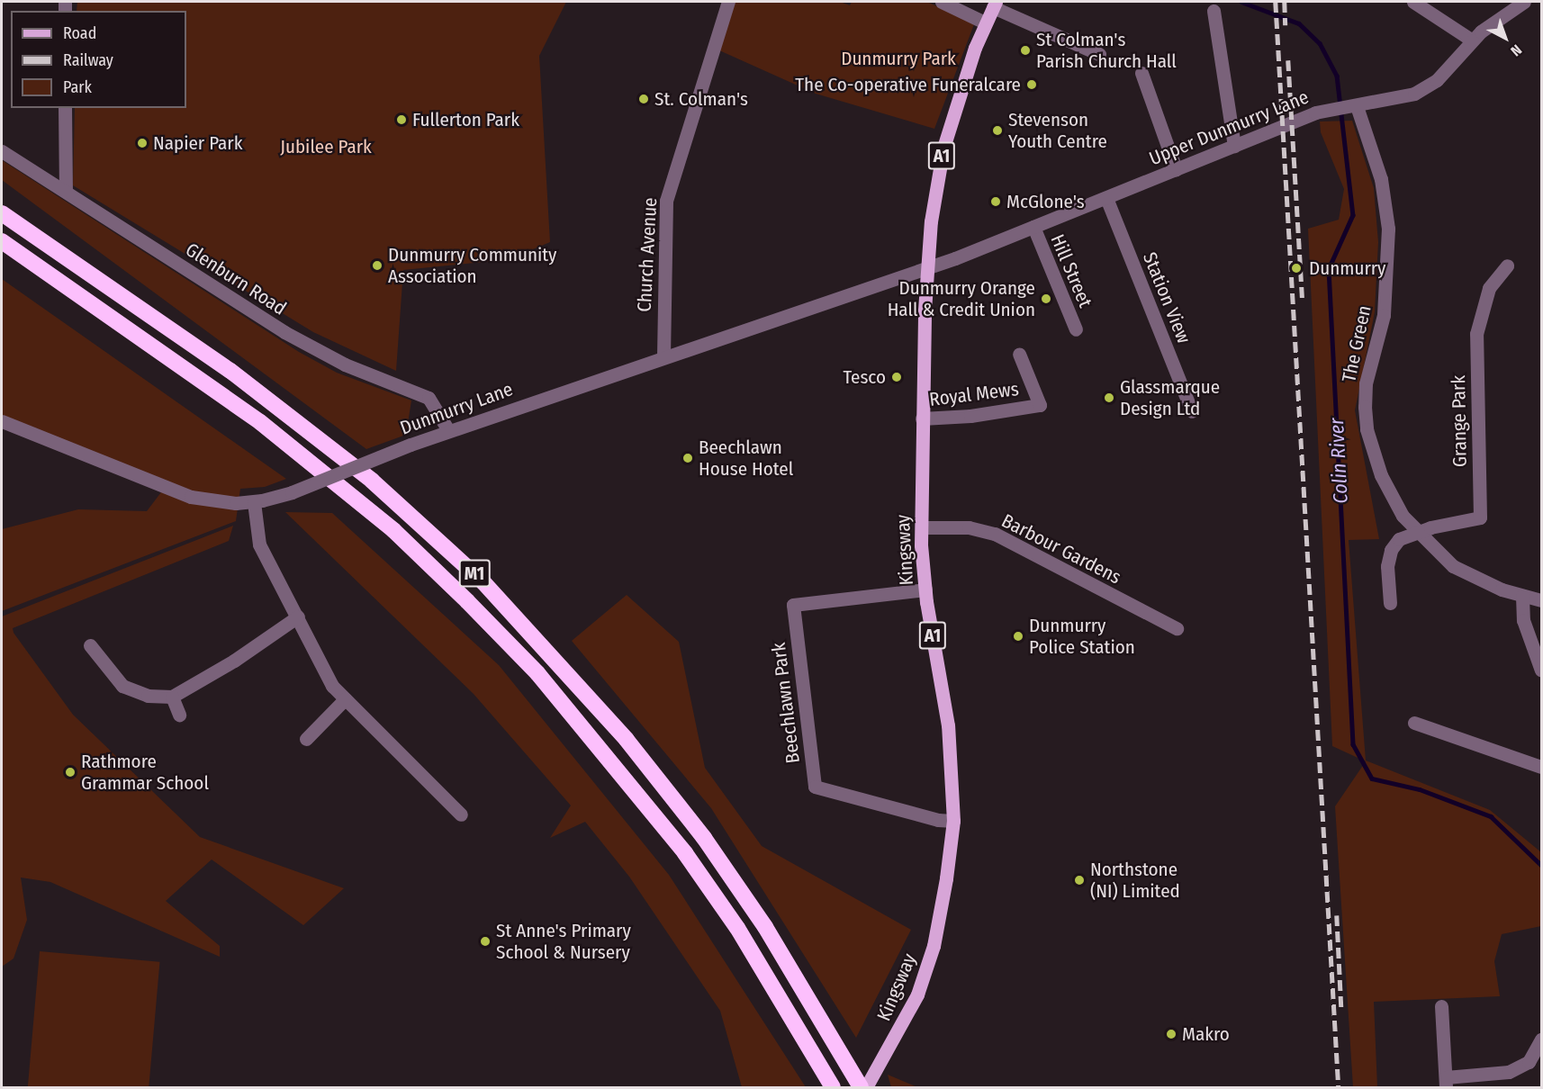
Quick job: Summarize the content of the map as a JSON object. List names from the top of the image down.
{
  "streets": {
    "highway": ["M1"],
    "main road": ["A1", "Kingsway"],
    "street": [
      "Upper Dunmurry Lane",
      "Church Avenue",
      "Hill Street",
      "Glenburn Road",
      "Station View",
      "The Green",
      "Royal Mews",
      "Dunmurry Lane",
      "Grange Park",
      "Barbour Gardens",
      "Beechlawn Park"
    ]
  },
  "crossings": [
    ["Upper Dunmurry Lane", "Hill Street"],
    ["Upper Dunmurry Lane", "Station View"],
    ["Upper Dunmurry Lane", "The Green"],
    ["Upper Dunmurry Lane", "Dunmurry Lane"],
    ["Upper Dunmurry Lane", "Kingsway"],
    ["Church Avenue", "Dunmurry Lane"],
    ["Glenburn Road", "Dunmurry Lane"],
    ["The Green", "Grange Park"],
    ["Royal Mews", "Kingsway"],
    ["Dunmurry Lane", "Kingsway"],
    ["Barbour Gardens", "Kingsway"],
    ["Kingsway", "Beechlawn Park"]
  ],
  "water": ["Colin River"],
  "parks": ["Dunmurry Park", "Jubilee Park"],
  "places": [
    "St Colman's Parish Church Hall",
    "The Co-operative Funeralcare",
    "St. Colman's",
    "Fullerton Park",
    "Stevenson Youth Centre",
    "Napier Park",
    "McGlone's",
    "Dunmurry Community Association",
    "Dunmurry",
    "Dunmurry Orange Hall & Credit Union",
    "Tesco",
    "Glassmarque Design Ltd",
    "Beechlawn House Hotel",
    "Dunmurry Police Station",
    "Rathmore Grammar School",
    "Northstone (NI) Limited",
    "St Anne's Primary School & Nursery",
    "Makro"
  ],
  "legend": ["Road", "Railway", "Park"],
  "north": "bottom right"
}
